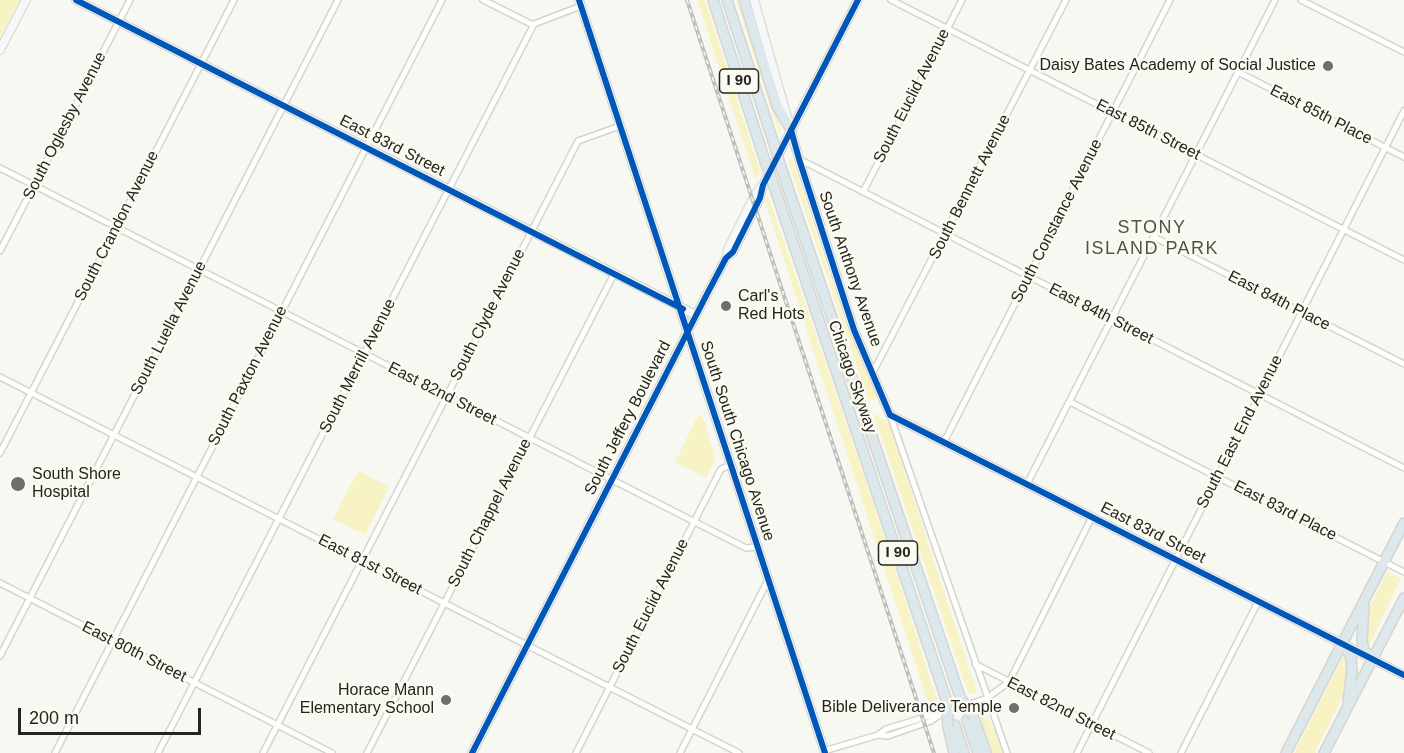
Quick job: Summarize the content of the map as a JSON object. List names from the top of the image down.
{
  "streets": {
    "highway": ["I 90", "Chicago Skyway"],
    "main road": [
      "East 83rd Street",
      "South Anthony Avenue",
      "South Jeffery Boulevard",
      "South South Chicago Avenue"
    ],
    "street": [
      "South Euclid Avenue",
      "East 85th Place",
      "South Oglesby Avenue",
      "East 85th Street",
      "South Bennett Avenue",
      "South Constance Avenue",
      "South Crandon Avenue",
      "East 84th Place",
      "East 84th Street",
      "South Clyde Avenue",
      "South Luella Avenue",
      "South Merrill Avenue",
      "South Paxton Avenue",
      "East 82nd Street",
      "South East End Avenue",
      "East 83rd Place",
      "South Chappel Avenue",
      "East 81st Street",
      "East 80th Street"
    ]
  },
  "crossings": [
    ["South Euclid Avenue", "East 85th Street"],
    ["South Euclid Avenue", "East 84th Street"],
    ["South Euclid Avenue", "East 82nd Street"],
    ["South Euclid Avenue", "South South Chicago Avenue"],
    ["South Euclid Avenue", "East 81st Street"],
    ["East 85th Place", "South East End Avenue"],
    ["South Oglesby Avenue", "East 83rd Street"],
    ["South Oglesby Avenue", "East 82nd Street"],
    ["East 85th Street", "South Bennett Avenue"],
    ["East 85th Street", "South Constance Avenue"],
    ["East 85th Street", "South East End Avenue"],
    ["East 83rd Street", "South Constance Avenue"],
    ["East 83rd Street", "South Crandon Avenue"],
    ["East 83rd Street", "South Anthony Avenue"],
    ["East 83rd Street", "South Clyde Avenue"],
    ["East 83rd Street", "South Luella Avenue"],
    ["East 83rd Street", "South Merrill Avenue"],
    ["East 83rd Street", "South Paxton Avenue"],
    ["East 83rd Street", "South Jeffery Boulevard"],
    ["East 83rd Street", "South East End Avenue"],
    ["East 83rd Street", "South South Chicago Avenue"],
    ["East 83rd Street", "South Chappel Avenue"],
    ["South Bennett Avenue", "South Anthony Avenue"],
    ["South Bennett Avenue", "East 84th Street"],
    ["South Constance Avenue", "East 84th Street"],
    ["South Crandon Avenue", "East 82nd Street"],
    ["South Crandon Avenue", "East 81st Street"],
    ["South Anthony Avenue", "East 84th Street"],
    ["South Anthony Avenue", "East 82nd Street"],
    ["South Anthony Avenue", "South Jeffery Boulevard"],
    ["East 84th Place", "South East End Avenue"],
    ["East 84th Street", "South East End Avenue"],
    ["South Clyde Avenue", "East 82nd Street"],
    ["South Clyde Avenue", "South South Chicago Avenue"],
    ["South Clyde Avenue", "East 81st Street"],
    ["South Clyde Avenue", "East 80th Street"],
    ["South Luella Avenue", "East 82nd Street"],
    ["South Luella Avenue", "East 81st Street"],
    ["South Luella Avenue", "East 80th Street"],
    ["South Merrill Avenue", "East 82nd Street"],
    ["South Merrill Avenue", "East 81st Street"],
    ["South Merrill Avenue", "East 80th Street"],
    ["South Paxton Avenue", "East 82nd Street"],
    ["South Paxton Avenue", "East 81st Street"],
    ["South Paxton Avenue", "East 80th Street"],
    ["East 82nd Street", "South Jeffery Boulevard"],
    ["East 82nd Street", "South East End Avenue"],
    ["East 82nd Street", "South South Chicago Avenue"],
    ["East 82nd Street", "South Chappel Avenue"],
    ["South Jeffery Boulevard", "South South Chicago Avenue"],
    ["South Jeffery Boulevard", "East 81st Street"],
    ["South East End Avenue", "East 83rd Place"],
    ["South Chappel Avenue", "East 81st Street"]
  ],
  "districts": ["STONY ISLAND PARK"],
  "places": [
    "Daisy Bates Academy of Social Justice",
    "Carl's Red Hots",
    "South Shore Hospital",
    "Horace Mann Elementary School",
    "Bible Deliverance Temple"
  ],
  "scale_bar": "200 m"
}
